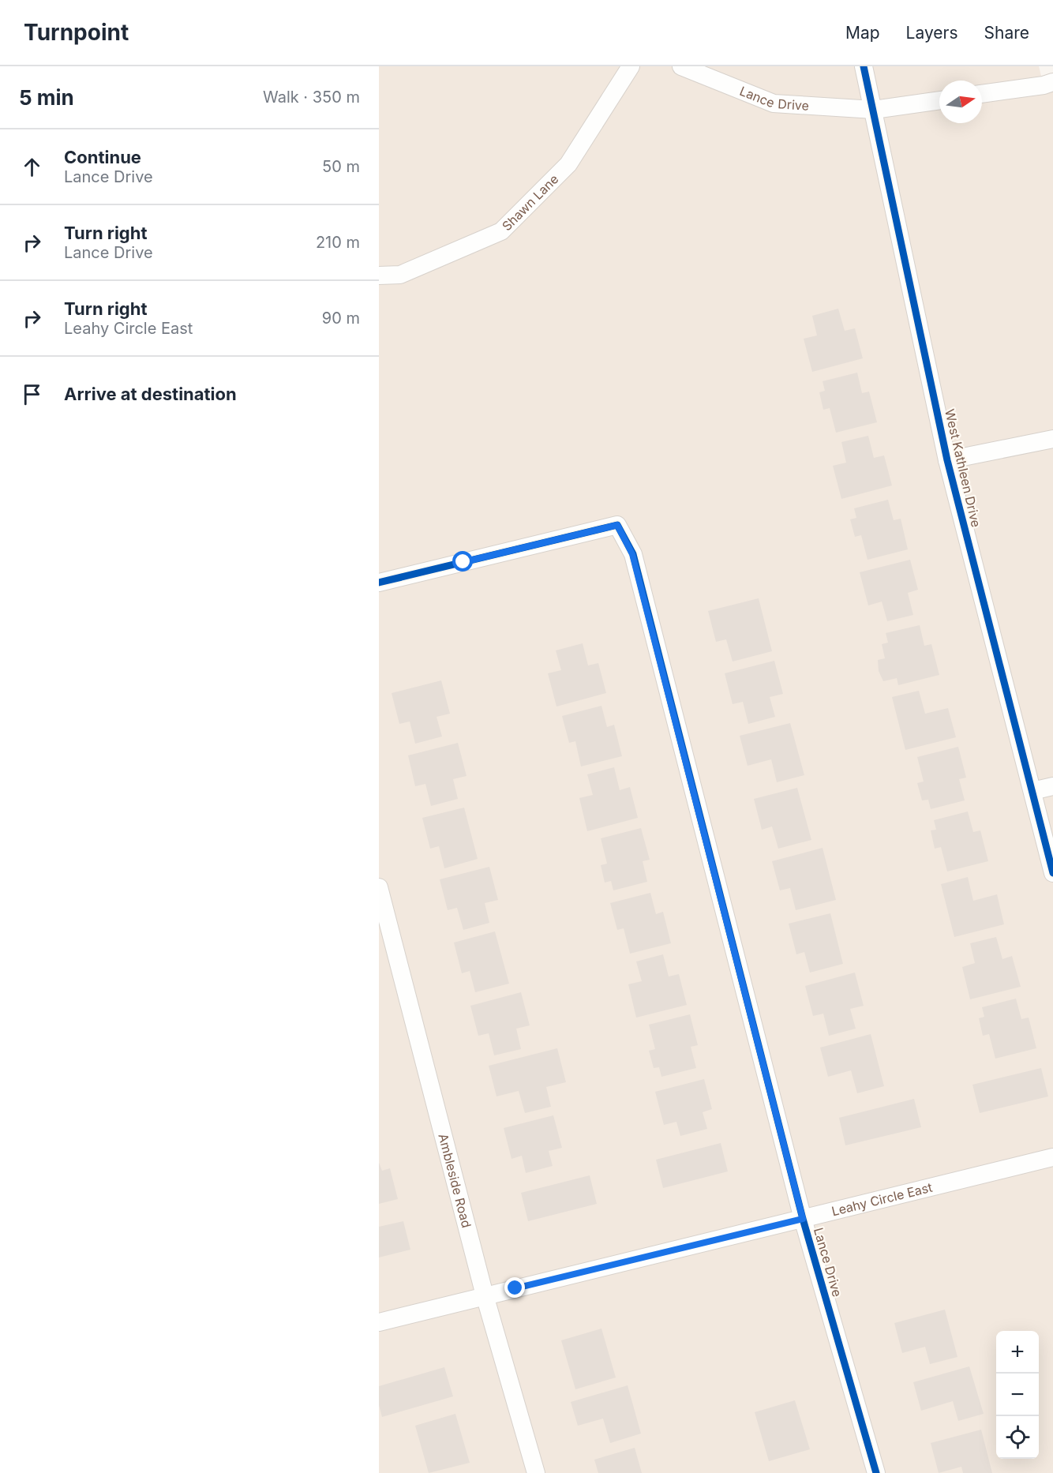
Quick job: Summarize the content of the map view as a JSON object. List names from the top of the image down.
{
  "streets": {
    "street": [
      "Lance Drive",
      "Shawn Lane",
      "West Kathleen Drive",
      "Ambleside Road",
      "Leahy Circle East"
    ]
  },
  "crossings": [
    ["Lance Drive", "West Kathleen Drive"],
    ["Lance Drive", "Leahy Circle East"],
    ["Ambleside Road", "Leahy Circle East"]
  ],
  "north": "right",
  "page": {
    "header": "Turnpoint",
    "nav": ["Map", "Layers", "Share"],
    "heading": ["5 min", "Walk · 350 m"],
    "list": [
      ["Continue", "Lance Drive", "50 m"],
      ["Turn right", "Lance Drive", "210 m"],
      ["Turn right", "Leahy Circle East", "90 m"],
      "Arrive at destination"
    ],
    "map_buttons": ["+", "−"]
  }
}
